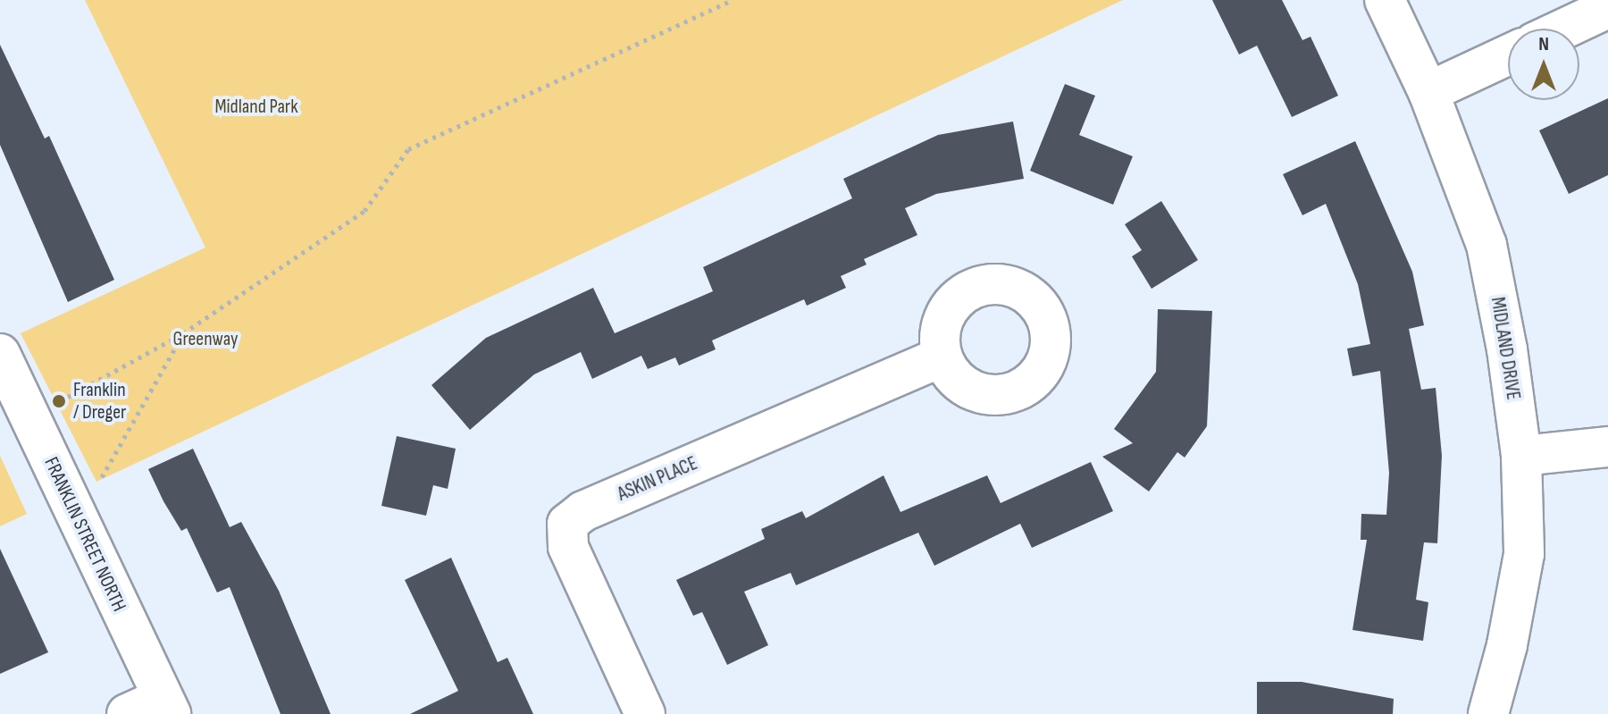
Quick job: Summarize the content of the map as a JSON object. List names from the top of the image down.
{
  "streets": {
    "street": ["MIDLAND DRIVE", "ASKIN PLACE", "FRANKLIN STREET NORTH"]
  },
  "parks": ["Midland Park", "Greenway"],
  "places": ["Franklin / Dreger"],
  "north": "top"
}
